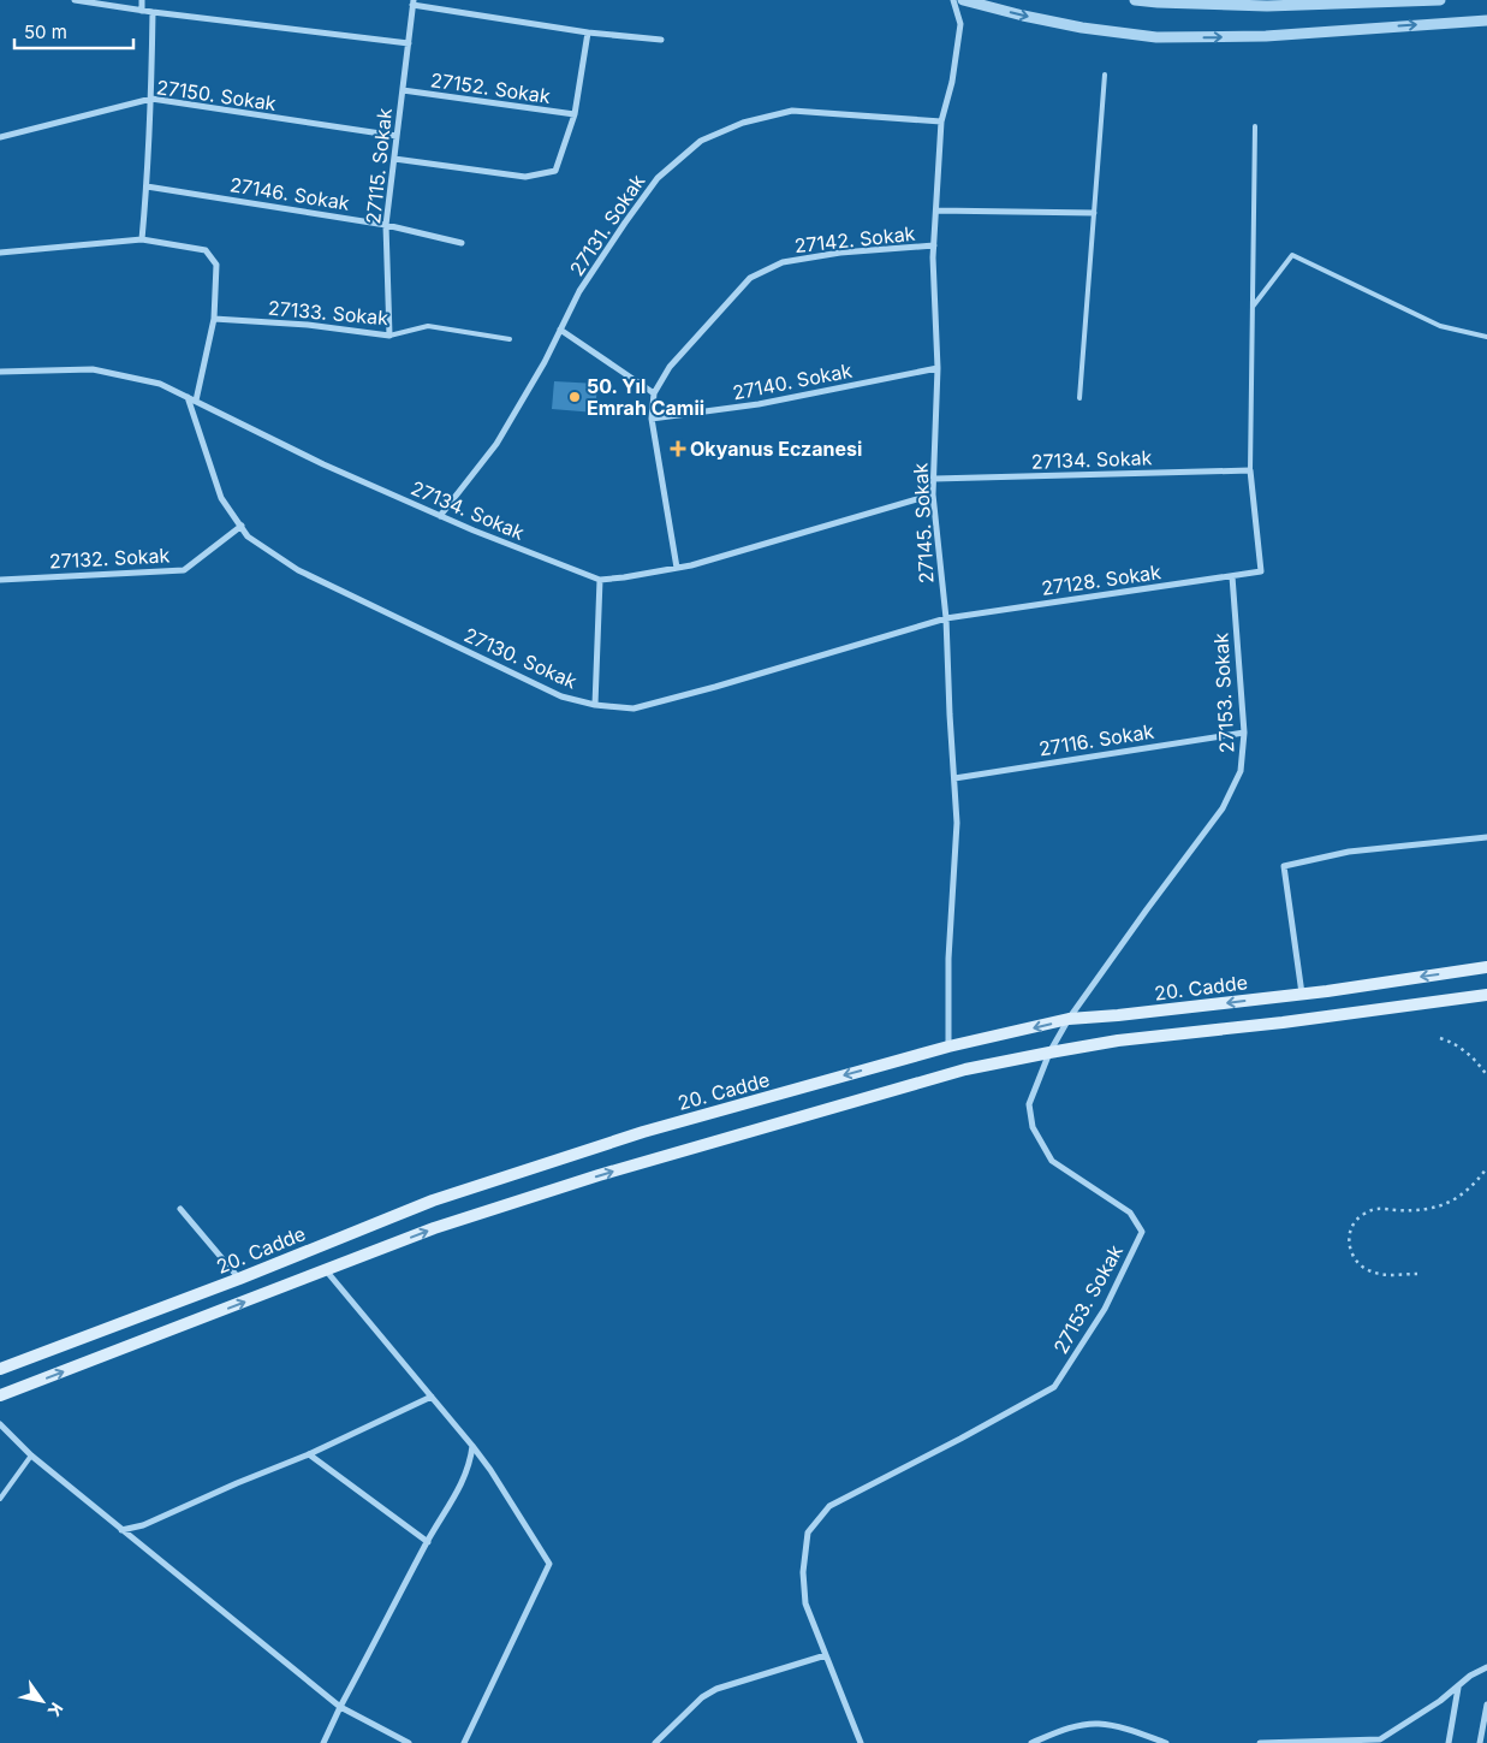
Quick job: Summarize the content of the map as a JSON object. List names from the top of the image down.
{
  "streets": {
    "main road": ["20. Cadde"],
    "street": [
      "27152. Sokak",
      "27150. Sokak",
      "27115. Sokak",
      "27146. Sokak",
      "27131. Sokak",
      "27142. Sokak",
      "27133. Sokak",
      "27140. Sokak",
      "27134. Sokak",
      "27145. Sokak",
      "27132. Sokak",
      "27128. Sokak",
      "27130. Sokak",
      "27153. Sokak",
      "27116. Sokak"
    ]
  },
  "crossings": [
    ["27152. Sokak", "27115. Sokak"],
    ["27150. Sokak", "27115. Sokak"],
    ["27115. Sokak", "27146. Sokak"],
    ["27115. Sokak", "27133. Sokak"],
    ["27131. Sokak", "27134. Sokak"],
    ["27131. Sokak", "27145. Sokak"],
    ["27142. Sokak", "27140. Sokak"],
    ["27142. Sokak", "27145. Sokak"],
    ["27140. Sokak", "27145. Sokak"],
    ["27134. Sokak", "27145. Sokak"],
    ["27134. Sokak", "27128. Sokak"],
    ["27134. Sokak", "27130. Sokak"],
    ["27145. Sokak", "27128. Sokak"],
    ["27145. Sokak", "27130. Sokak"],
    ["27145. Sokak", "27116. Sokak"],
    ["27145. Sokak", "20. Cadde"],
    ["27132. Sokak", "27130. Sokak"],
    ["27128. Sokak", "27130. Sokak"],
    ["27128. Sokak", "27153. Sokak"],
    ["27153. Sokak", "27116. Sokak"],
    ["27153. Sokak", "20. Cadde"]
  ],
  "places": {
    "other": ["50. Yıl Emrah Camii"],
    "health": ["Okyanus Eczanesi"]
  },
  "scale_bar": "50 m",
  "north": "bottom right"
}
